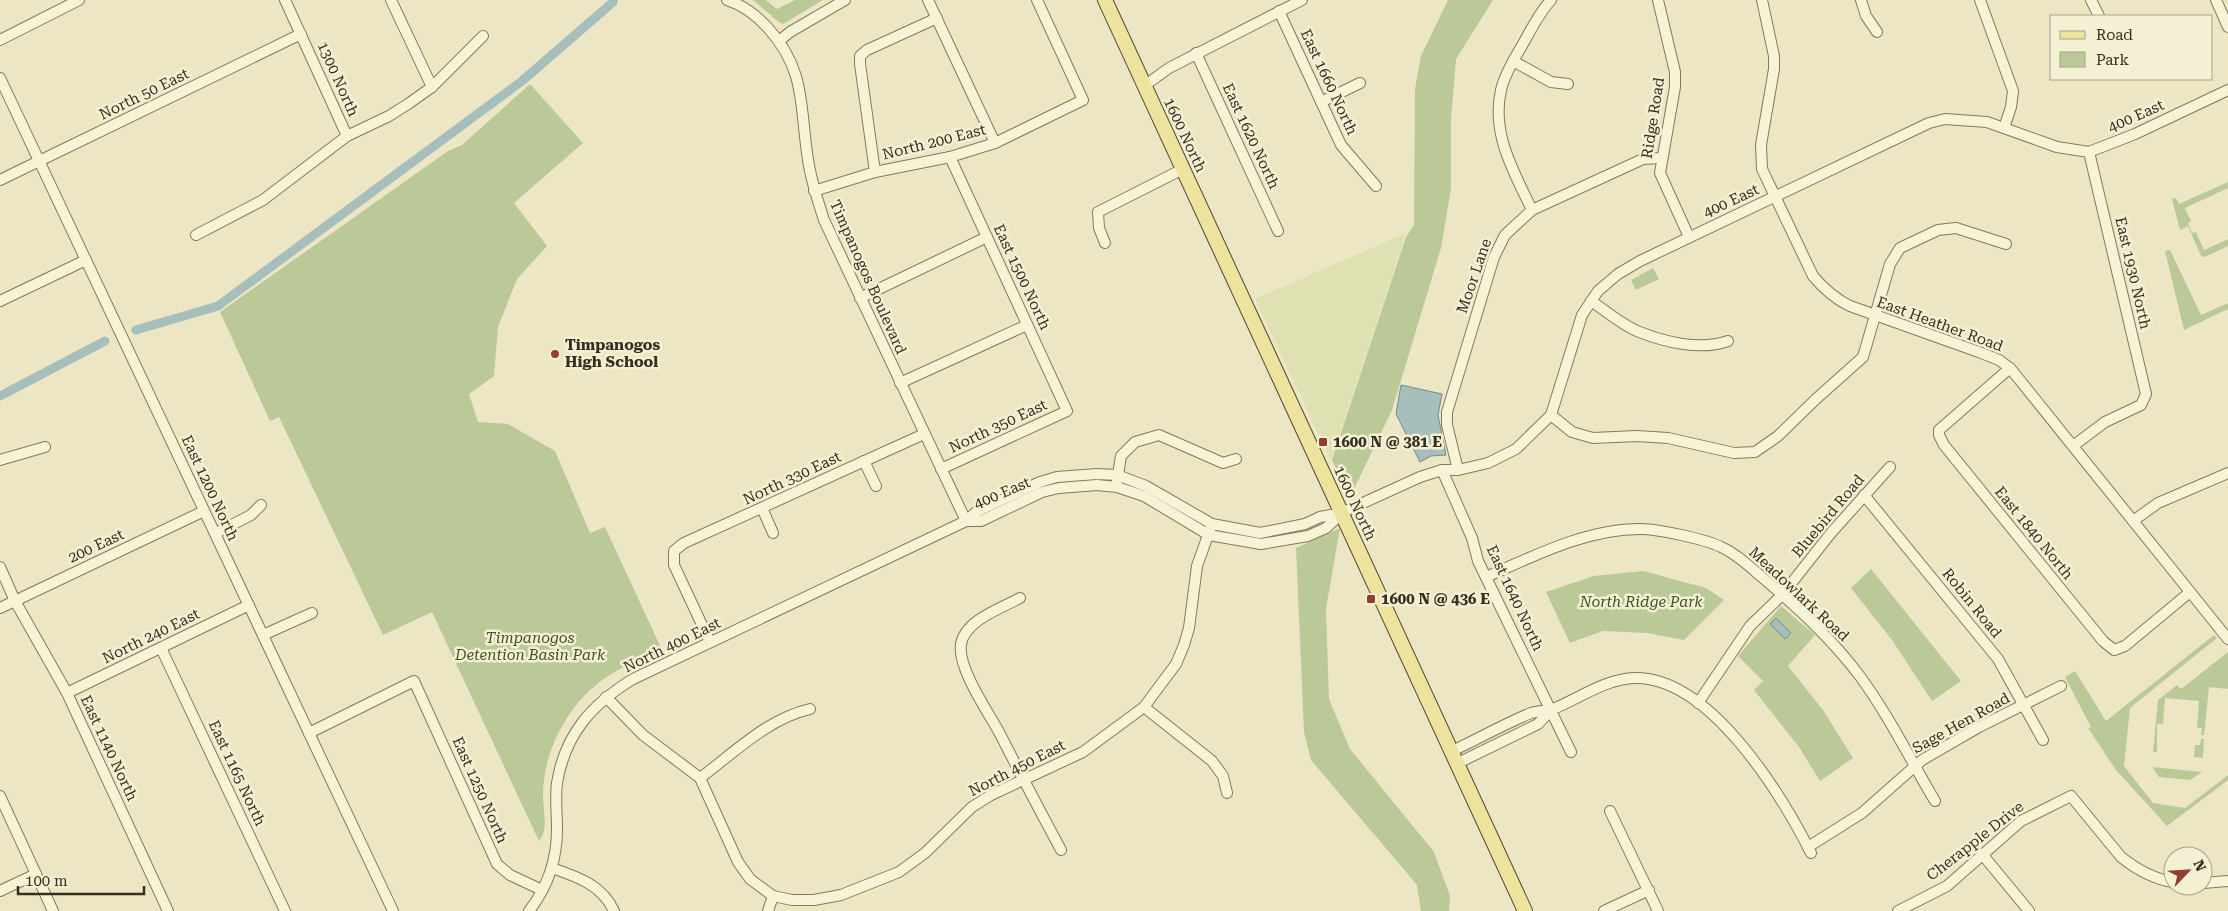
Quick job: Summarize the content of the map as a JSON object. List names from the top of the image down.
{
  "streets": {
    "main road": ["1600 North"],
    "street": [
      "1300 North",
      "East 1660 North",
      "North 50 East",
      "400 East",
      "Ridge Road",
      "East 1620 North",
      "North 200 East",
      "East 1930 North",
      "Moor Lane",
      "Timpanogos Boulevard",
      "East 1500 North",
      "East Heather Road",
      "North 350 East",
      "North 330 East",
      "East 1200 North",
      "Bluebird Road",
      "East 1840 North",
      "200 East",
      "Meadowlark Road",
      "East 1640 North",
      "Robin Road",
      "North 240 East",
      "North 400 East",
      "Sage Hen Road",
      "East 1140 North",
      "North 450 East",
      "East 1165 North",
      "East 1250 North",
      "Cherapple Drive"
    ]
  },
  "crossings": [
    ["1300 North", "North 50 East"],
    ["North 50 East", "East 1200 North"],
    ["400 East", "Ridge Road"],
    ["400 East", "1600 North"],
    ["400 East", "East 1930 North"],
    ["400 East", "Moor Lane"],
    ["400 East", "Timpanogos Boulevard"],
    ["400 East", "East Heather Road"],
    ["400 East", "East 1640 North"],
    ["400 East", "North 400 East"],
    ["400 East", "North 450 East"],
    ["Ridge Road", "Moor Lane"],
    ["North 200 East", "Timpanogos Boulevard"],
    ["North 200 East", "East 1500 North"],
    ["East 1930 North", "East Heather Road"],
    ["Timpanogos Boulevard", "North 350 East"],
    ["Timpanogos Boulevard", "North 330 East"],
    ["Timpanogos Boulevard", "North 400 East"],
    ["East 1500 North", "North 350 East"],
    ["East Heather Road", "East 1840 North"],
    ["North 330 East", "North 400 East"],
    ["East 1200 North", "200 East"],
    ["East 1200 North", "North 240 East"],
    ["East 1200 North", "East 1250 North"],
    ["Bluebird Road", "Meadowlark Road"],
    ["Bluebird Road", "Robin Road"],
    ["Bluebird Road", "Sage Hen Road"],
    ["200 East", "East 1140 North"],
    ["Meadowlark Road", "East 1640 North"],
    ["Meadowlark Road", "Sage Hen Road"],
    ["Robin Road", "Sage Hen Road"],
    ["North 240 East", "East 1140 North"],
    ["North 240 East", "East 1165 North"],
    ["North 400 East", "East 1250 North"]
  ],
  "parks": ["North Ridge Park", "Timpanogos Detention Basin Park"],
  "places": {
    "other": ["Timpanogos High School"],
    "transit": ["1600 N @ 381 E", "1600 N @ 436 E"]
  },
  "legend": ["Road", "Park"],
  "scale_bar": "100 m",
  "north": "top right"
}
